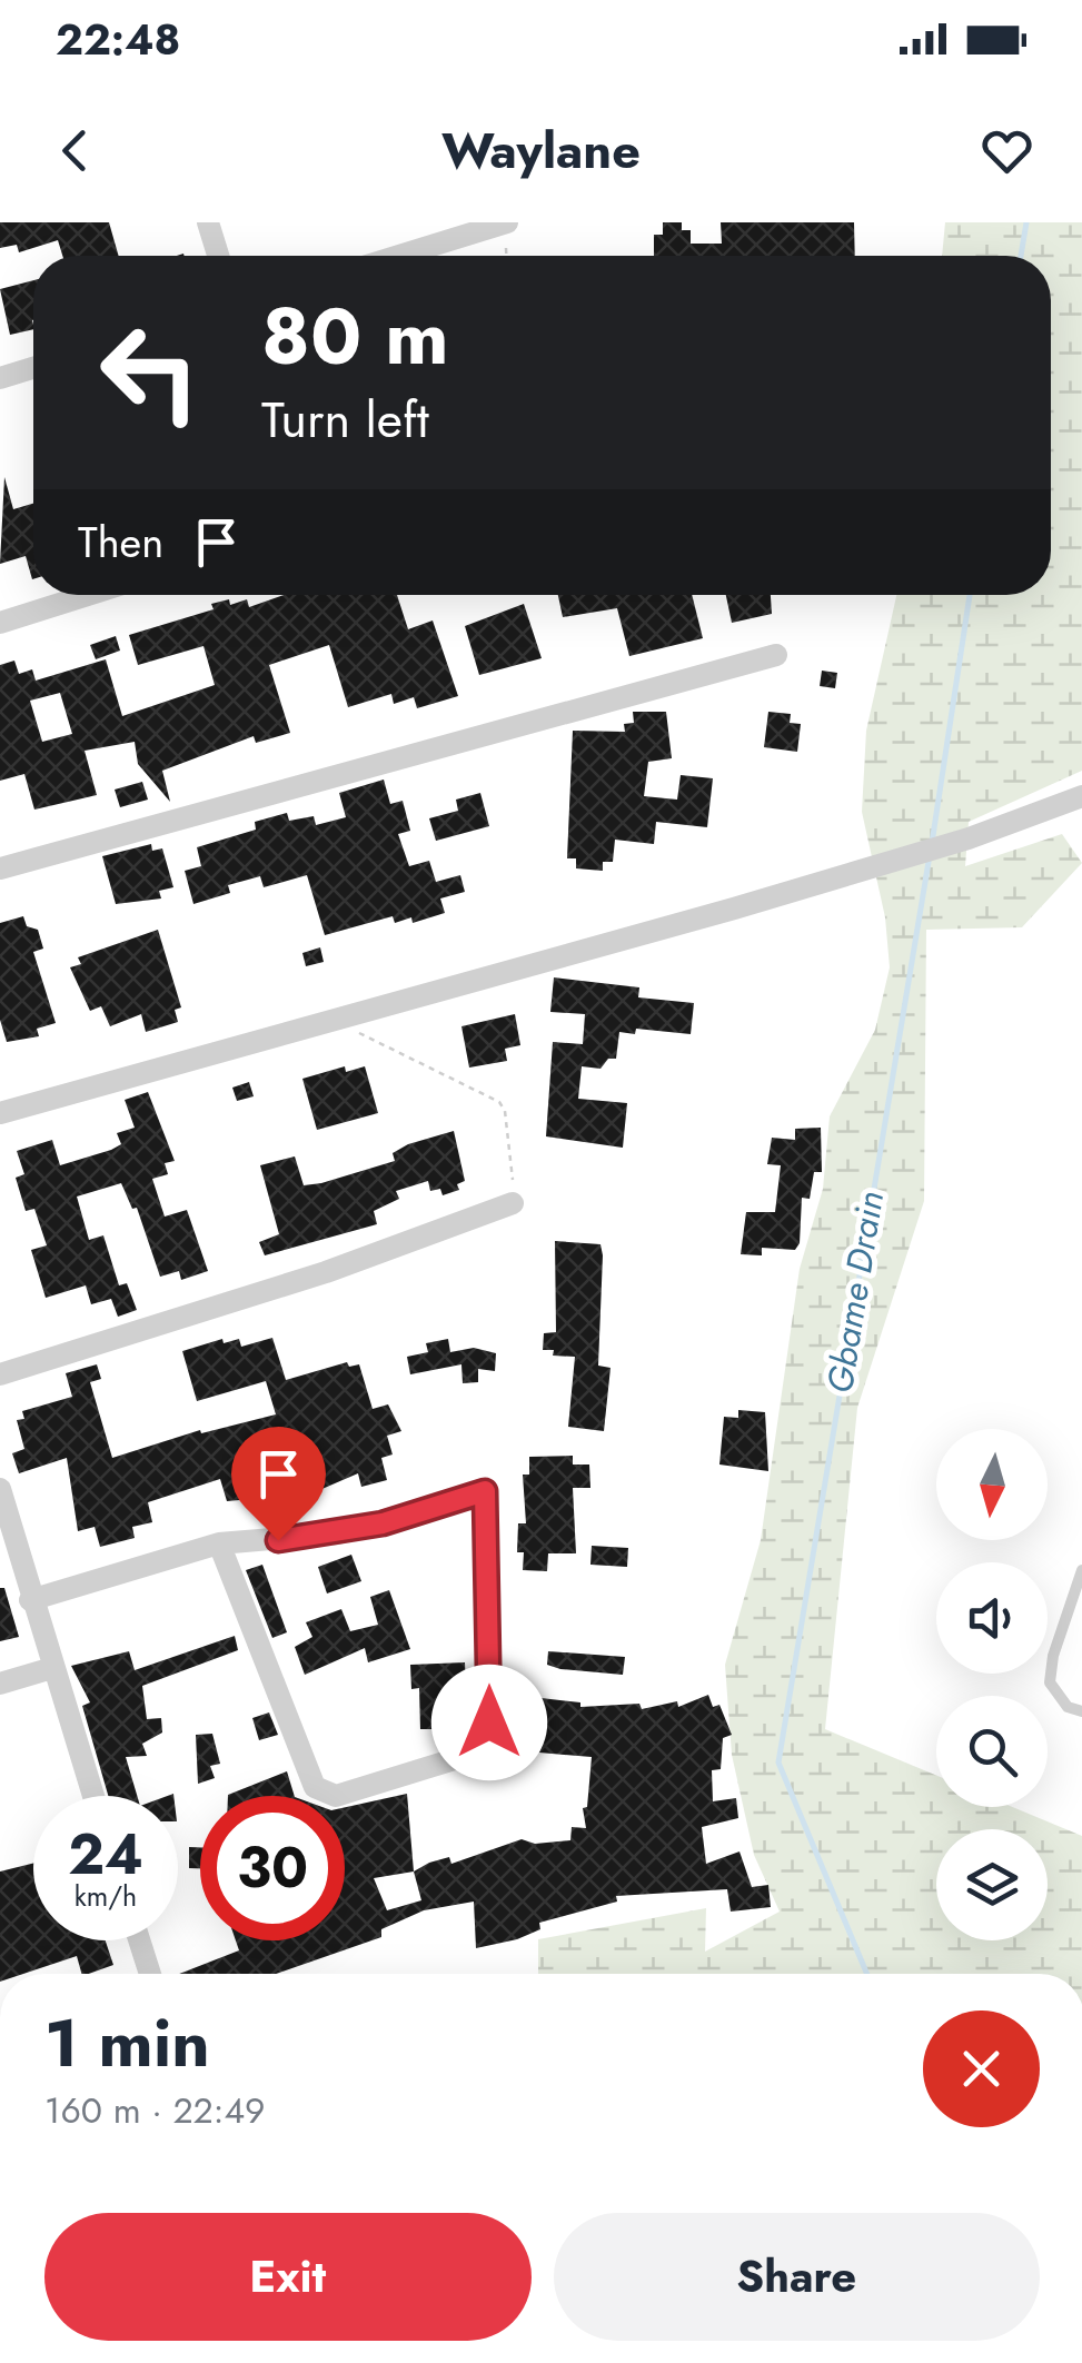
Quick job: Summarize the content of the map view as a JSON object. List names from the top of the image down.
{
  "water": ["Gbame Drain"],
  "north": "bottom",
  "page": {
    "status": "22:48",
    "header": "Waylane",
    "turn": ["80 m", "Turn left"],
    "then": "Then",
    "speed": "24 km/h",
    "limit": "30",
    "heading": ["1 min", "160 m · 22:49"],
    "buttons": ["Exit", "Share"]
  }
}
